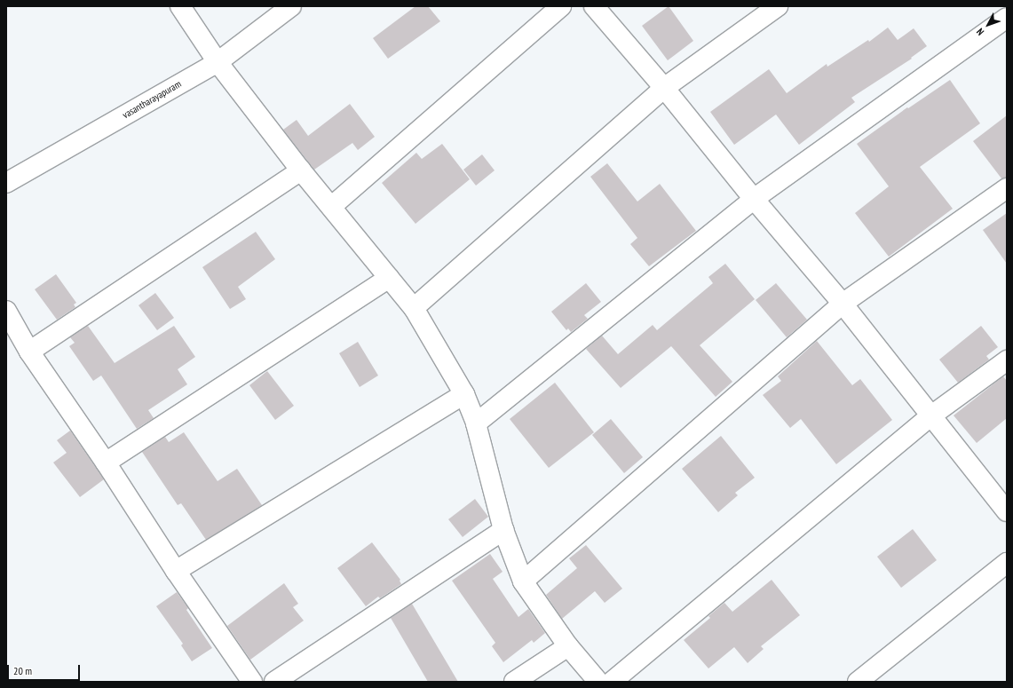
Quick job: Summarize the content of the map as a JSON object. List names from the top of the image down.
{
  "streets": {
    "street": ["vasantharayapuram"]
  },
  "scale_bar": "20 m",
  "north": "bottom left"
}
